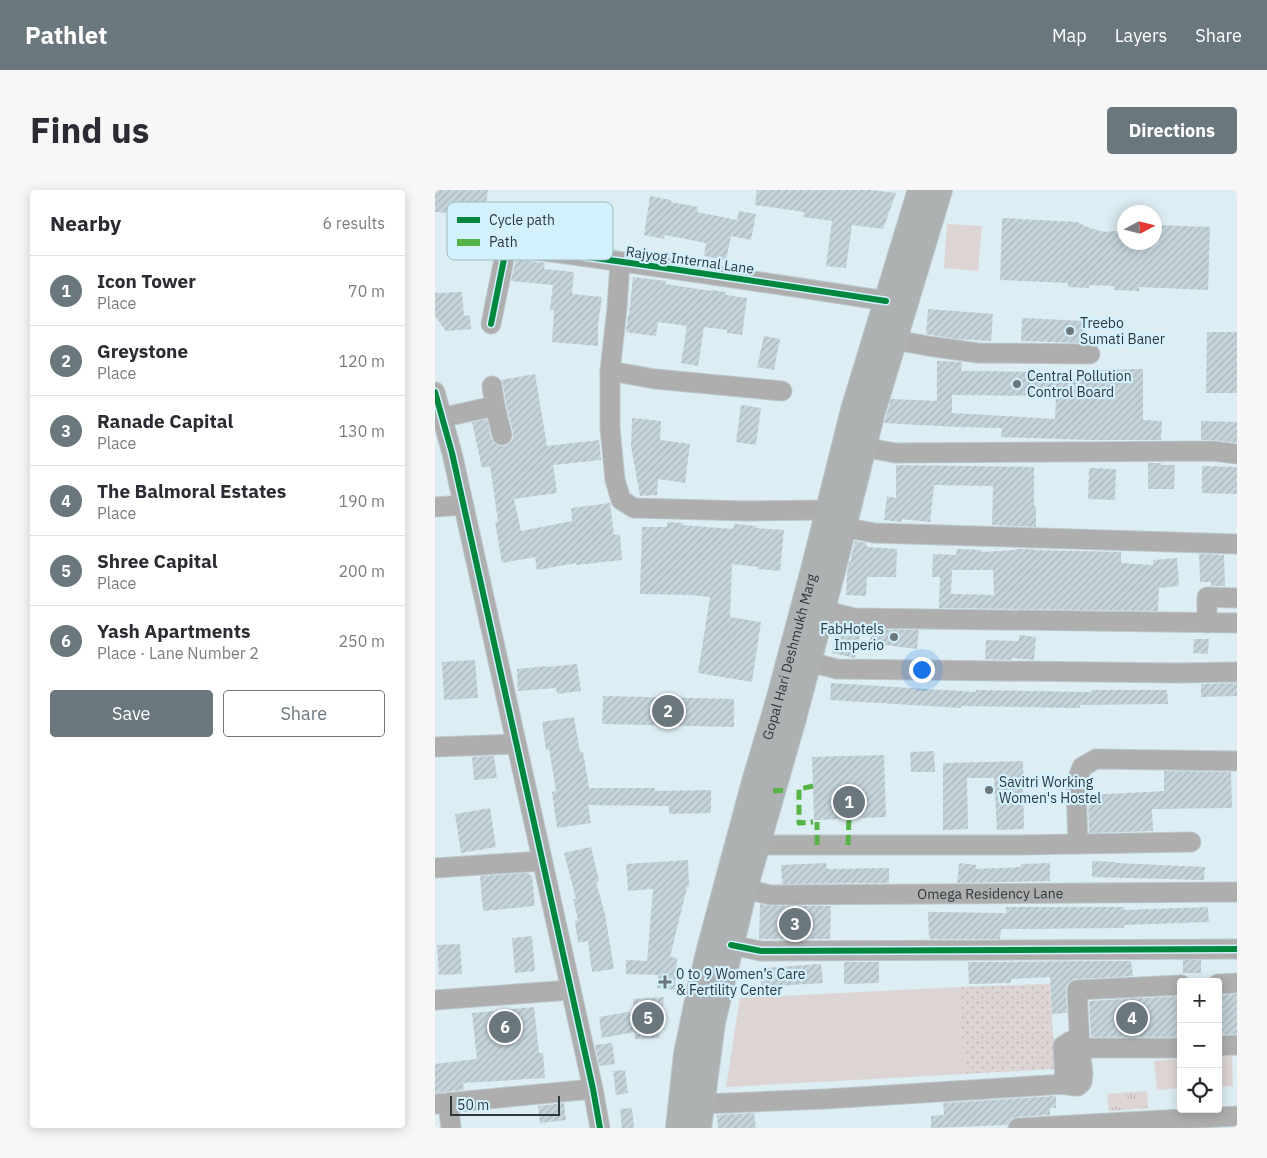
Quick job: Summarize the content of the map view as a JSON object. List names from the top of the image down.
{
  "streets": {
    "main road": ["Gopal Hari Deshmukh Marg"],
    "street": ["Rajyog Internal Lane", "Omega Residency Lane"]
  },
  "crossings": [
    ["Rajyog Internal Lane", "Gopal Hari Deshmukh Marg"],
    ["Gopal Hari Deshmukh Marg", "Omega Residency Lane"]
  ],
  "places": {
    "other": [
      "Treebo Sumati Baner",
      "Central Pollution Control Board",
      "FabHotels Imperio",
      "Savitri Working Women's Hostel"
    ],
    "health": ["0 to 9 Women’s Care & Fertility Center"]
  },
  "legend": ["Cycle path", "Path"],
  "scale_bar": "50 m",
  "north": "right",
  "page": {
    "header": "Pathlet",
    "nav": ["Map", "Layers", "Share"],
    "title": "Find us",
    "buttons": [
      "Directions",
      ["Save", "Share"]
    ],
    "heading": ["Nearby", "6 results"],
    "list": [
      {
        "mark": "1",
        "name": "Icon Tower",
        "note": "Place",
        "value": "70 m"
      },
      {
        "mark": "2",
        "name": "Greystone",
        "note": "Place",
        "value": "120 m"
      },
      {
        "mark": "3",
        "name": "Ranade Capital",
        "note": "Place",
        "value": "130 m"
      },
      {
        "mark": "4",
        "name": "The Balmoral Estates",
        "note": "Place",
        "value": "190 m"
      },
      {
        "mark": "5",
        "name": "Shree Capital",
        "note": "Place",
        "value": "200 m"
      },
      {
        "mark": "6",
        "name": "Yash Apartments",
        "note": "Place · Lane Number 2",
        "value": "250 m"
      }
    ],
    "pins": [
      "2",
      "1",
      "3",
      "4",
      "5",
      "6"
    ],
    "map_buttons": ["+", "−"],
    "scale": "50 m"
  }
}
